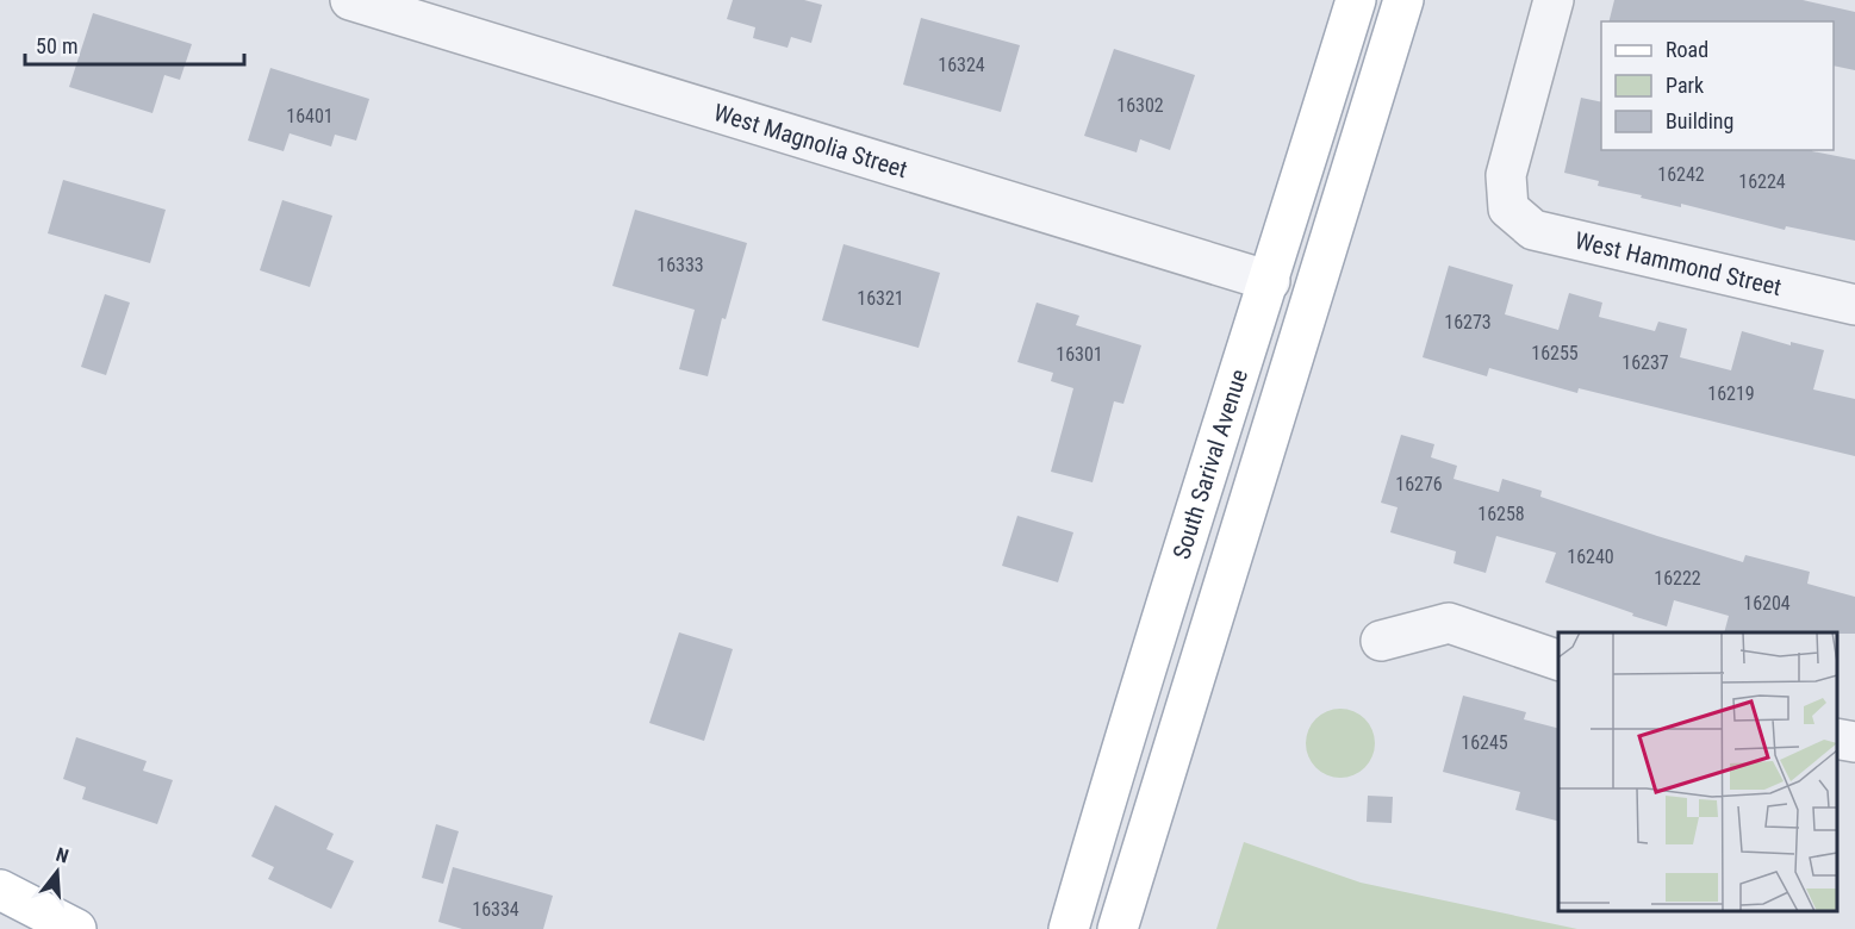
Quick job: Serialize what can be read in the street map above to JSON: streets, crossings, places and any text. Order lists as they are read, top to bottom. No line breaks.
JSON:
{"streets":{"main road":["South Sarival Avenue"],"street":["West Magnolia Street","West Hammond Street"]},"crossings":[["West Magnolia Street","South Sarival Avenue"]],"house_numbers":["16324","16302","16401","16242","16224","16333","16321","16273","16255","16301","16237","16219","16276","16258","16240","16222","16204","16245","16334"],"legend":["Road","Park","Building"],"scale_bar":"50 m","north":"top"}
